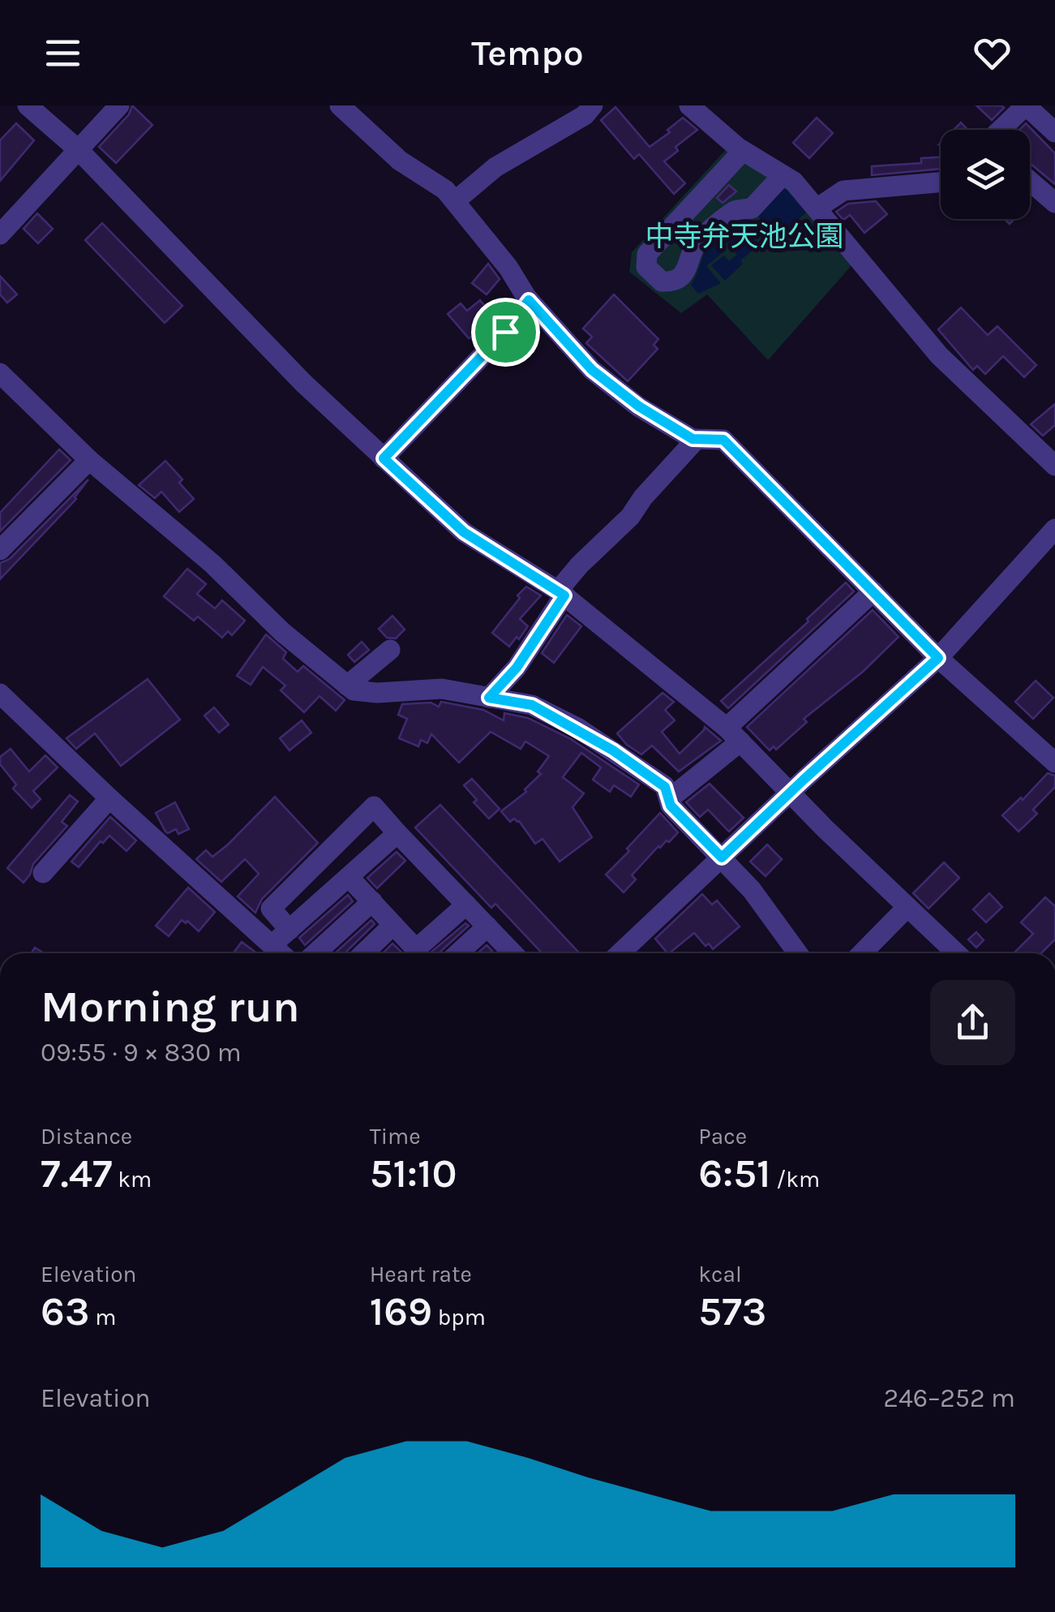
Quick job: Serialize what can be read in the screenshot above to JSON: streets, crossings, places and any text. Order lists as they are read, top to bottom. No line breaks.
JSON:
{"parks":["中寺弁天池公園"],"page":{"header":"Tempo","heading":["Morning run","09:55 · 9 × 830 m"],"stats":[["Distance","7.47 km"],["Time","51:10"],["Pace","6:51 /km"],["Elevation","63 m"],["Heart rate","169 bpm"],["kcal","573"]],"chart":["Elevation","246–252 m"]}}
